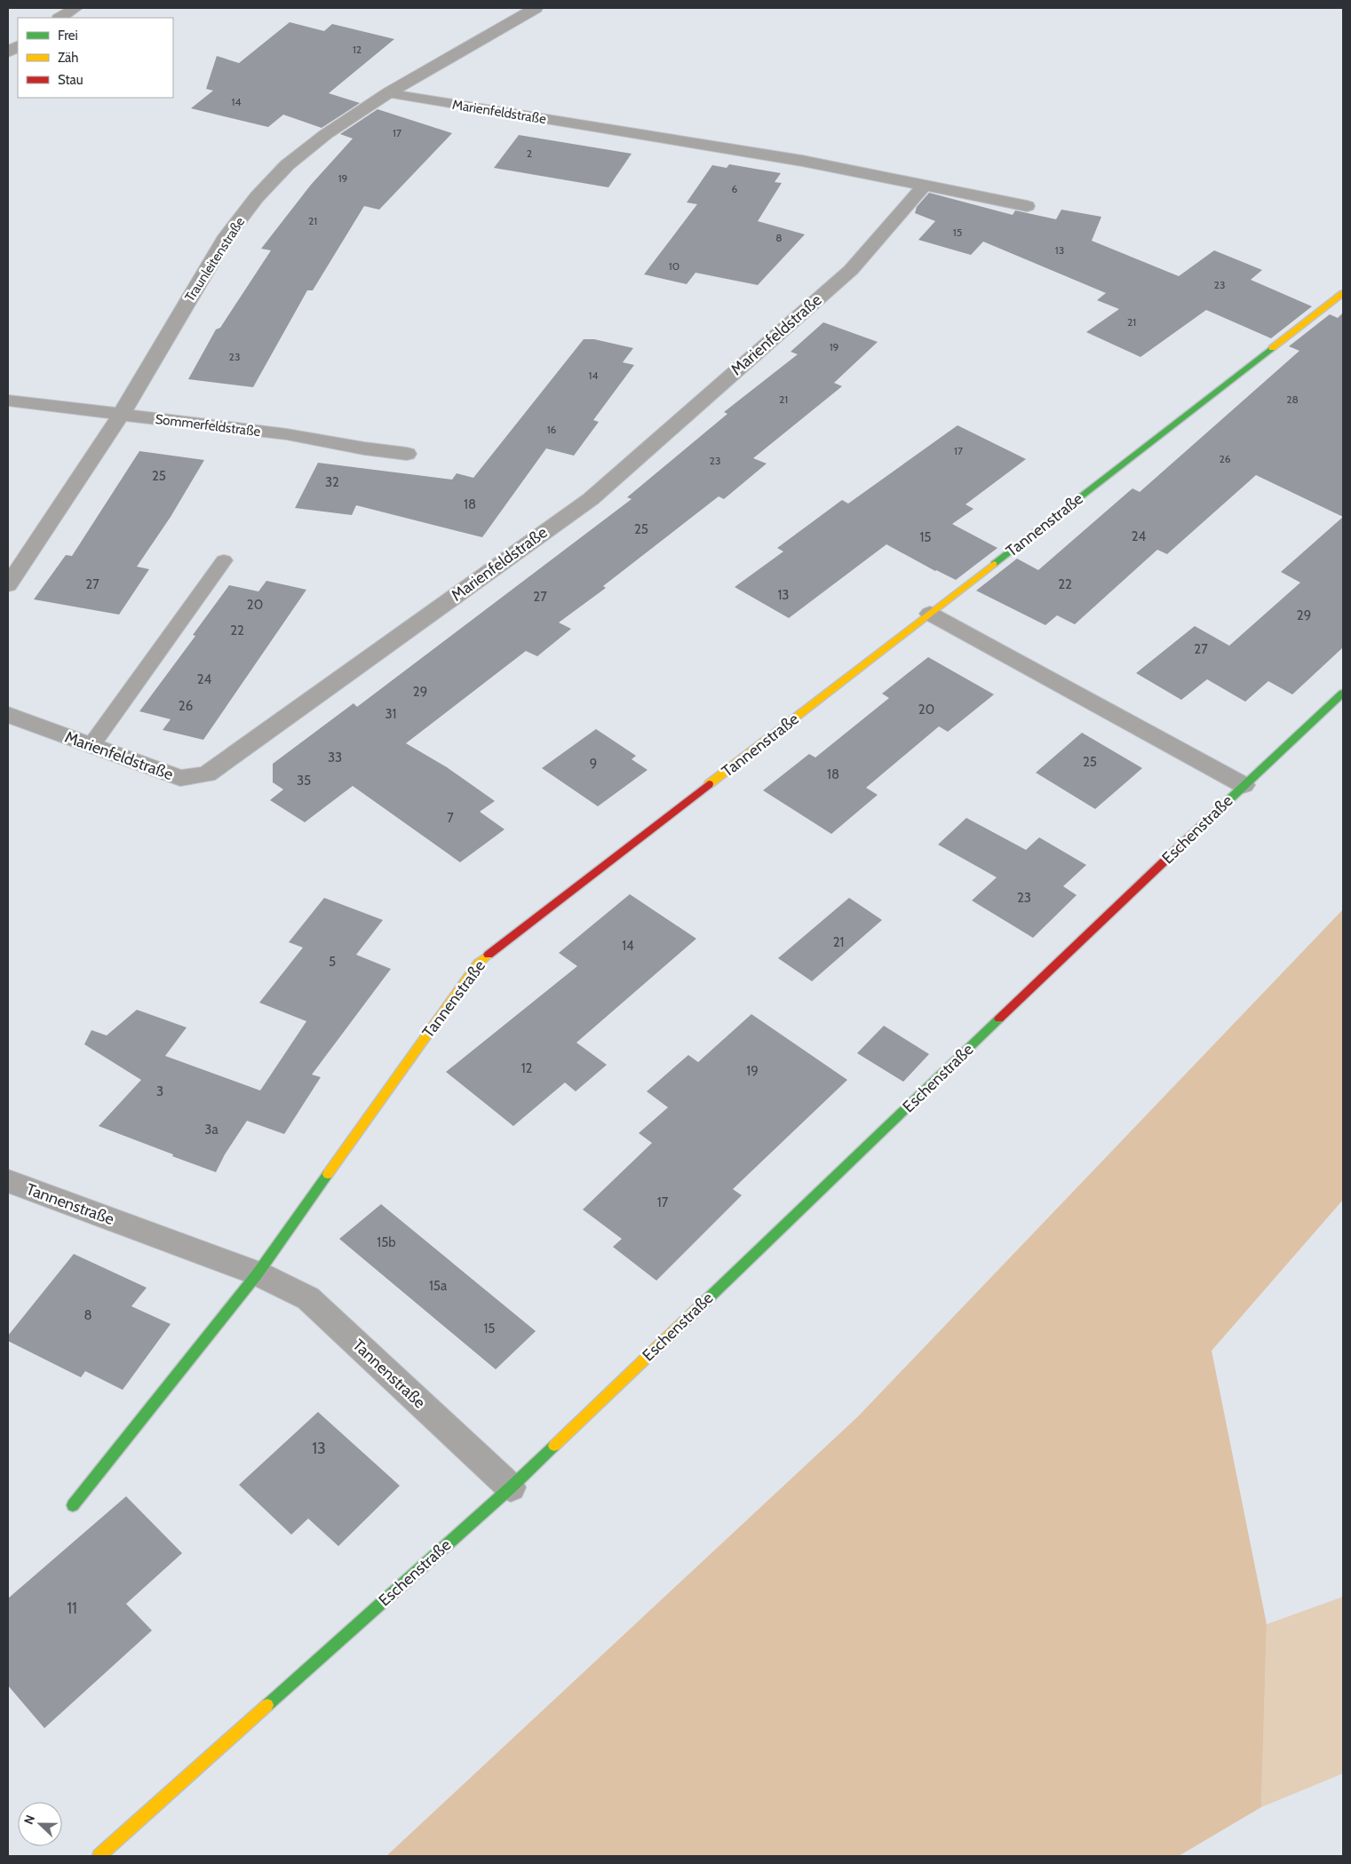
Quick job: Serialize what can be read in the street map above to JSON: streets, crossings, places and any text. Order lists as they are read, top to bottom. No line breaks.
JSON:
{"streets":{"street":["Marienfeldstraße","Traunleitenstraße","Sommerfeldstraße","Tannenstraße","Eschenstraße"]},"crossings":[["Marienfeldstraße","Traunleitenstraße"],["Traunleitenstraße","Sommerfeldstraße"],["Tannenstraße","Eschenstraße"]],"house_numbers":["12","14","17","2","19","6","21","15","8","13","10","23","21","19","23","14","21","28","16","17","26","23","25","32","18","25","24","15","27","22","13","27","20","29","22","27","24","29","26","20","31","33","25","9","18","35","7","23","21","14","5","12","19","3","3a","17","15b","15a","8","15","13","11"],"legend":["Frei","Zäh","Stau"],"north":"left"}
